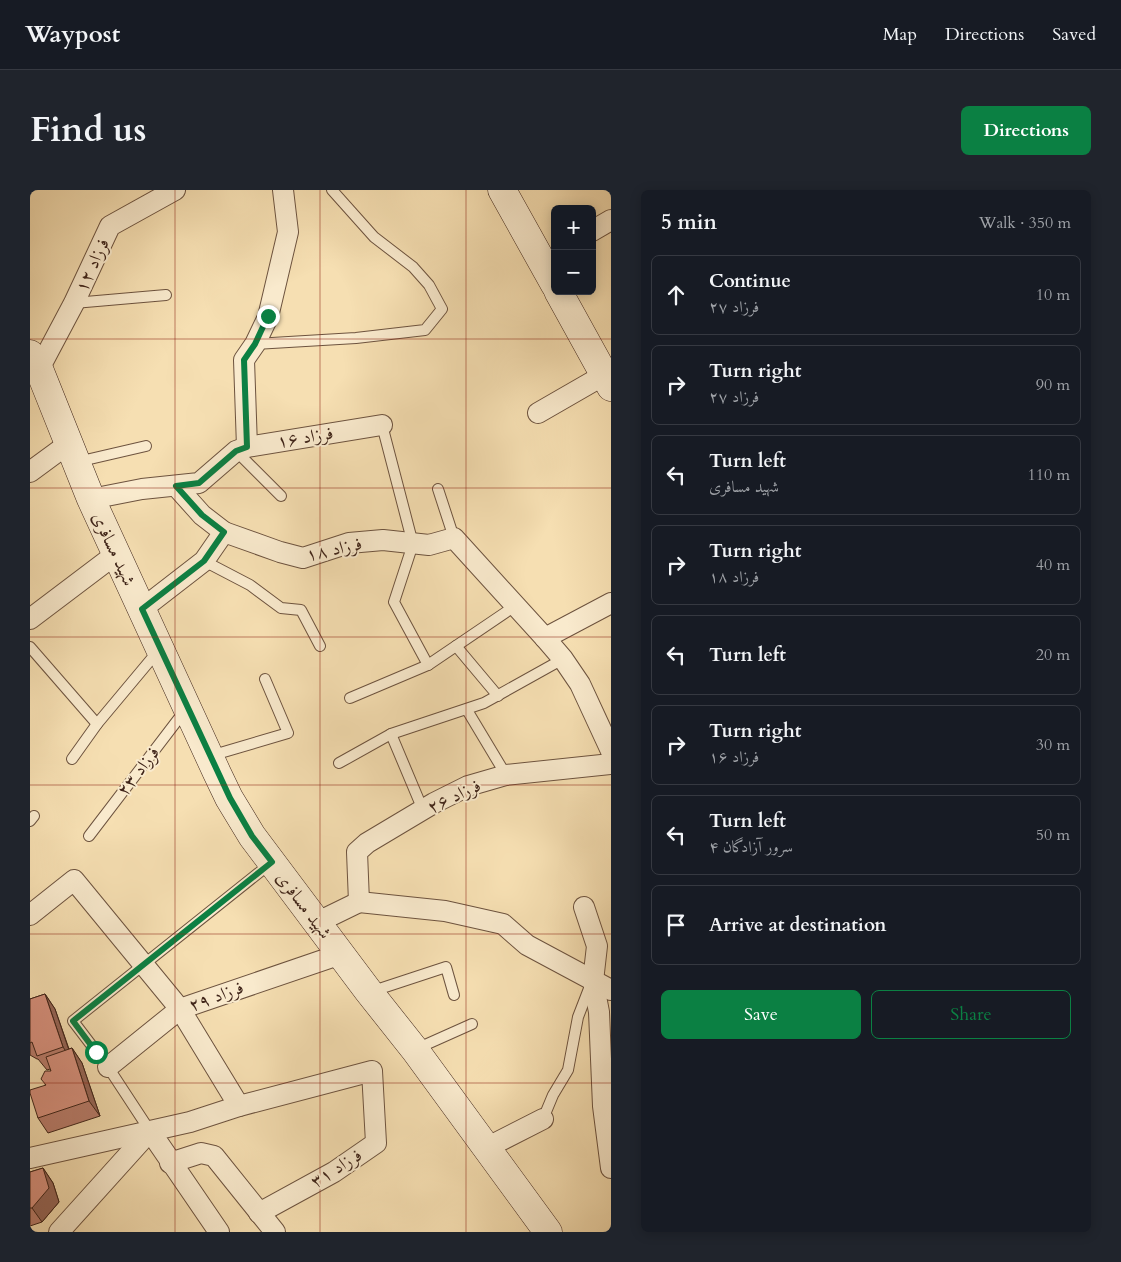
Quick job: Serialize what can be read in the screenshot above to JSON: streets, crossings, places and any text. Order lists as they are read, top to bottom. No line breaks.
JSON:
{"streets":{"street":["فرزاد ۱۲","فرزاد ۱۶","شهید مسافری","فرزاد ۱۸","فرزاد ۲۶","فرزاد ۲۹","فرزاد ۳۱"],"lane":["فرزاد ۲۳"]},"crossings":[["فرزاد ۱۲","شهید مسافری"],["شهید مسافری","فرزاد ۲۳"],["شهید مسافری","فرزاد ۲۹"]],"page":{"header":"Waypost","nav":["Map","Directions","Saved"],"title":"Find us","buttons":["Directions",["Save","Share"]],"heading":["5 min","Walk · 350 m"],"map_buttons":["+","−"],"list":[["Continue","فرزاد ۲۷","10 m"],["Turn right","فرزاد ۲۷","90 m"],["Turn left","شهید مسافری","110 m"],["Turn right","فرزاد ۱۸","40 m"],["Turn left","20 m"],["Turn right","فرزاد ۱۶","30 m"],["Turn left","سرور آزادگان ۴","50 m"],"Arrive at destination"]}}
